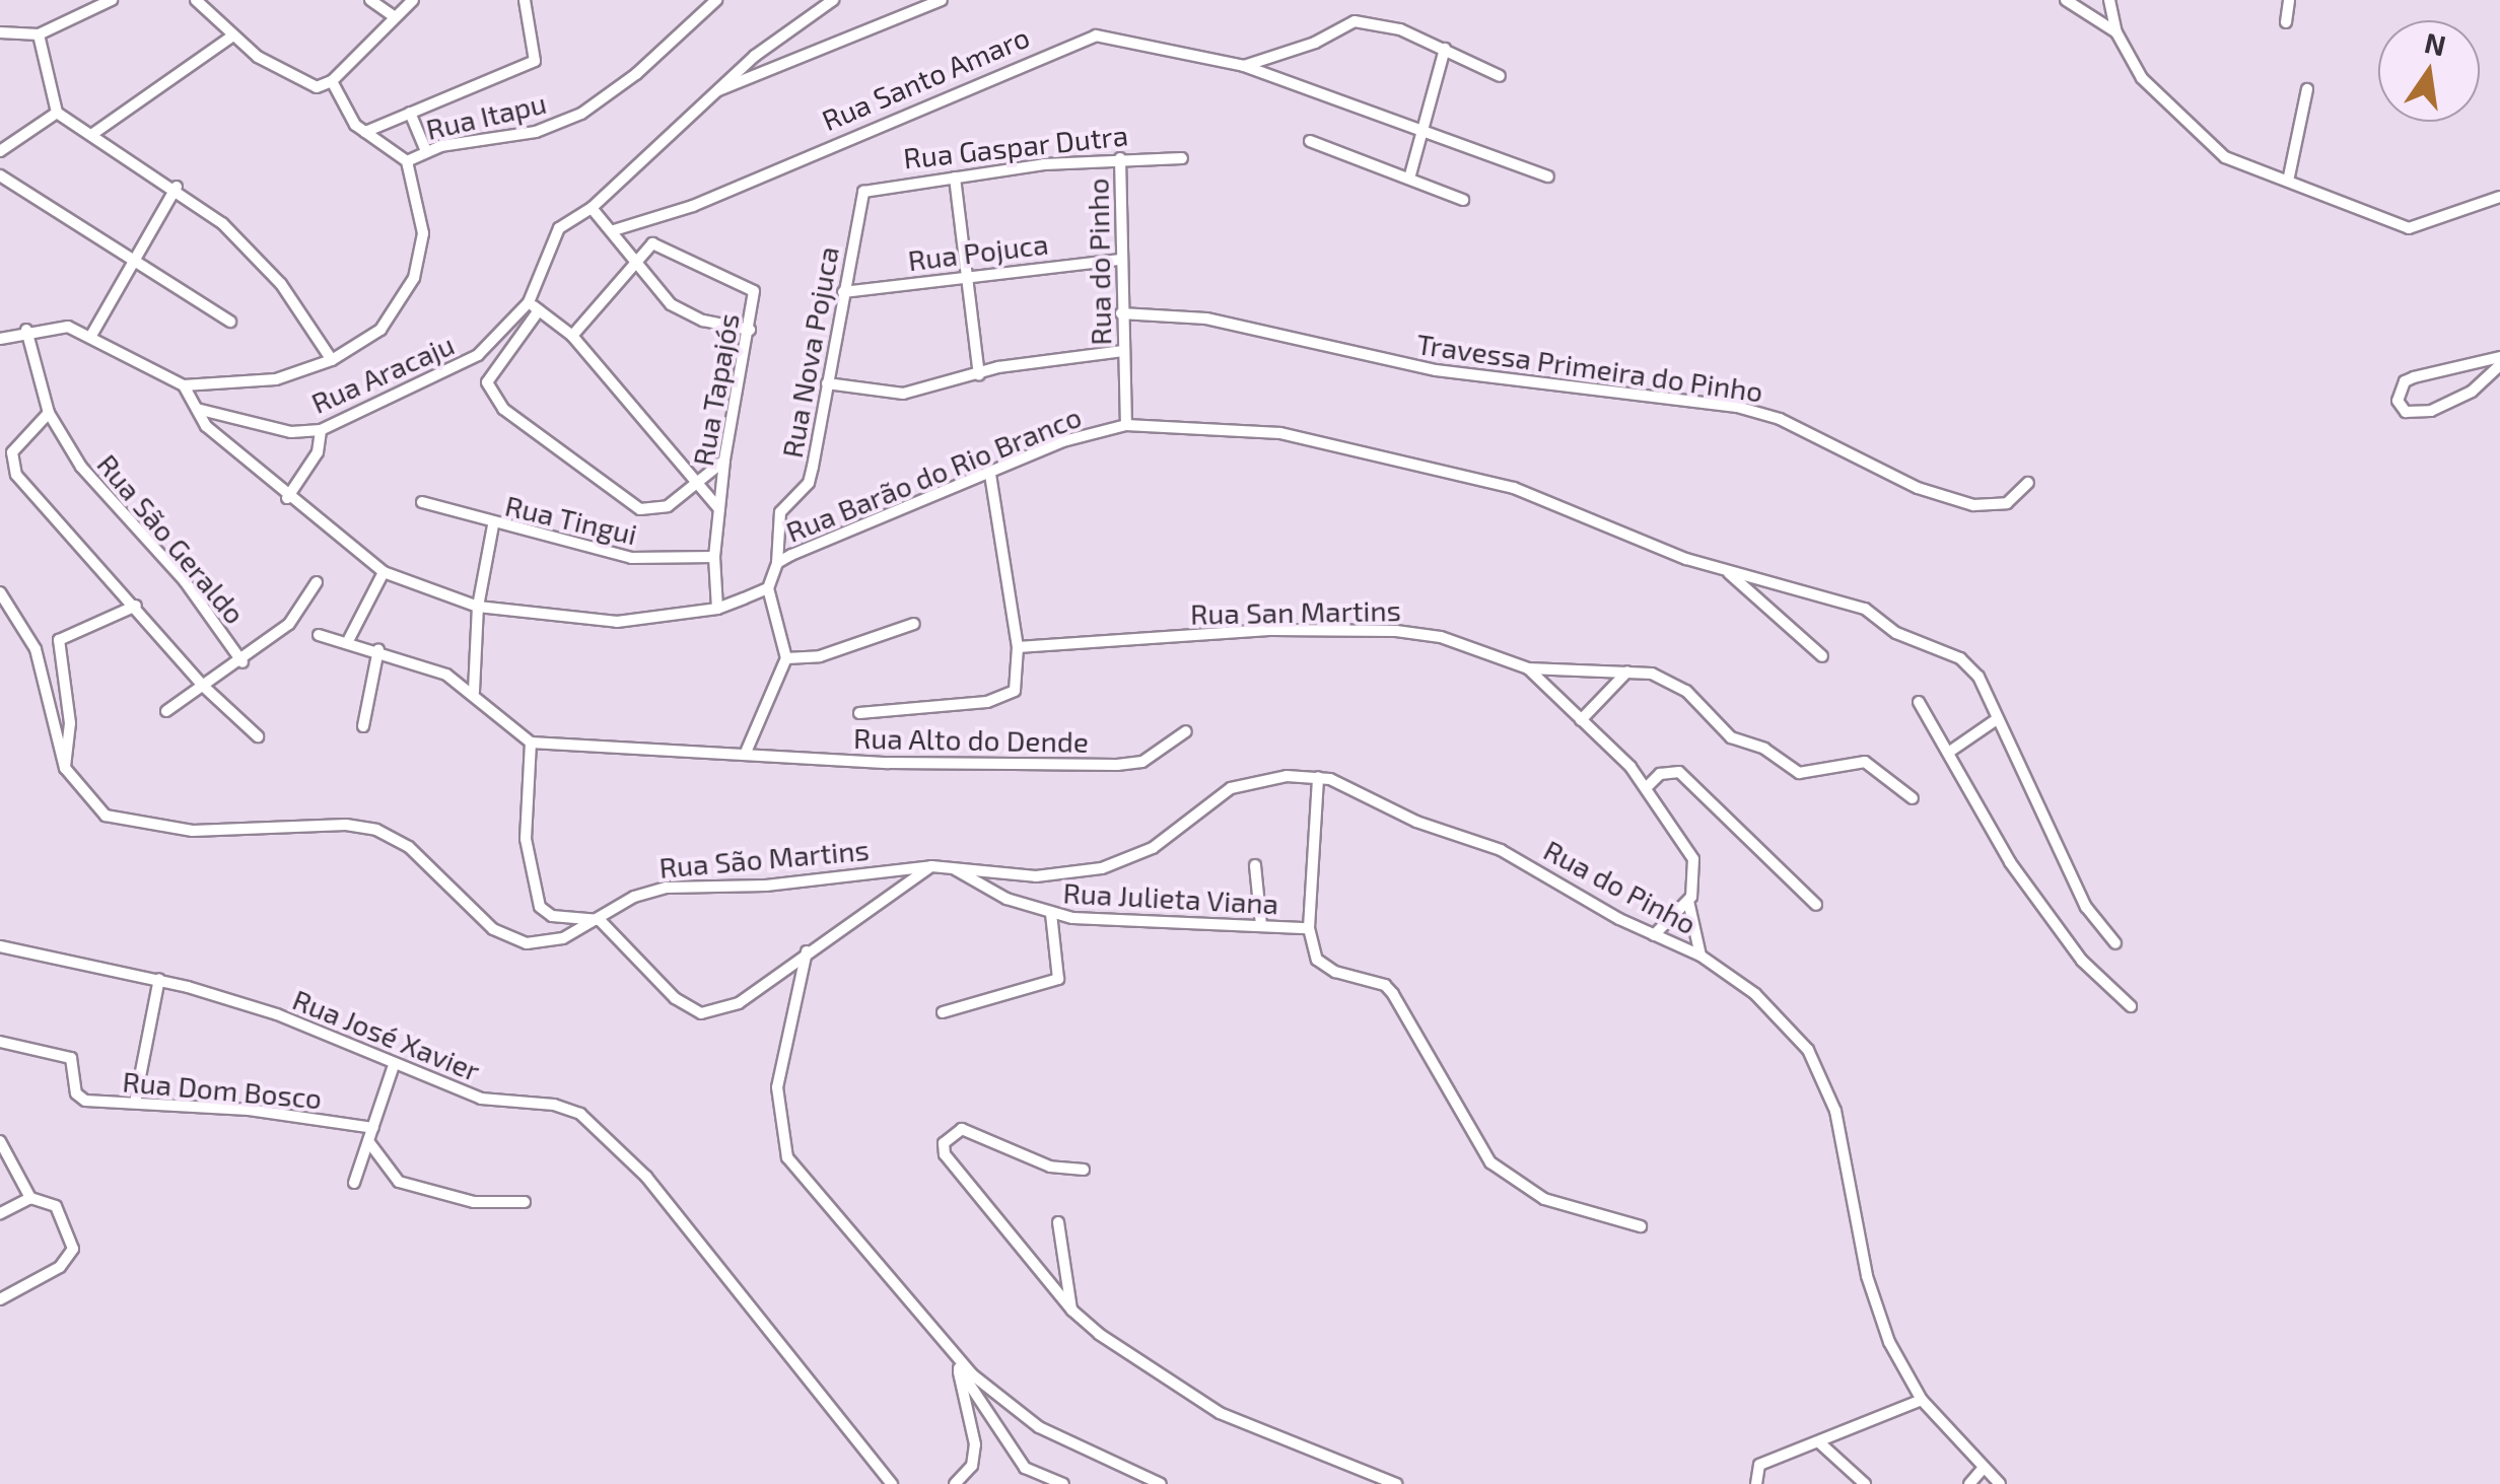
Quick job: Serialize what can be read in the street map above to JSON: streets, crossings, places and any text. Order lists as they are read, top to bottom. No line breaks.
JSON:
{"streets":{"street":["Rua Santo Amaro","Rua Itapu","Rua Gaspar Dutra","Rua Pojuca","Rua do Pinho","Rua Nova Pojuca","Travessa Primeira do Pinho","Rua Aracaju","Rua Tapajós","Rua Barão do Rio Branco","Rua Tingui","Rua São Geraldo","Rua San Martins","Rua Alto do Dende","Rua São Martins","Rua Julieta Viana","Rua José Xavier","Rua Dom Bosco"]},"crossings":[["Rua Gaspar Dutra","Rua do Pinho"],["Rua Gaspar Dutra","Rua Nova Pojuca"],["Rua Pojuca","Rua do Pinho"],["Rua Pojuca","Rua Nova Pojuca"],["Rua do Pinho","Travessa Primeira do Pinho"],["Rua do Pinho","Rua Barão do Rio Branco"],["Rua do Pinho","Rua San Martins"],["Rua do Pinho","Rua São Martins"],["Rua do Pinho","Rua Julieta Viana"],["Rua Nova Pojuca","Rua Barão do Rio Branco"],["Rua Tapajós","Rua Tingui"]],"north":"top"}
